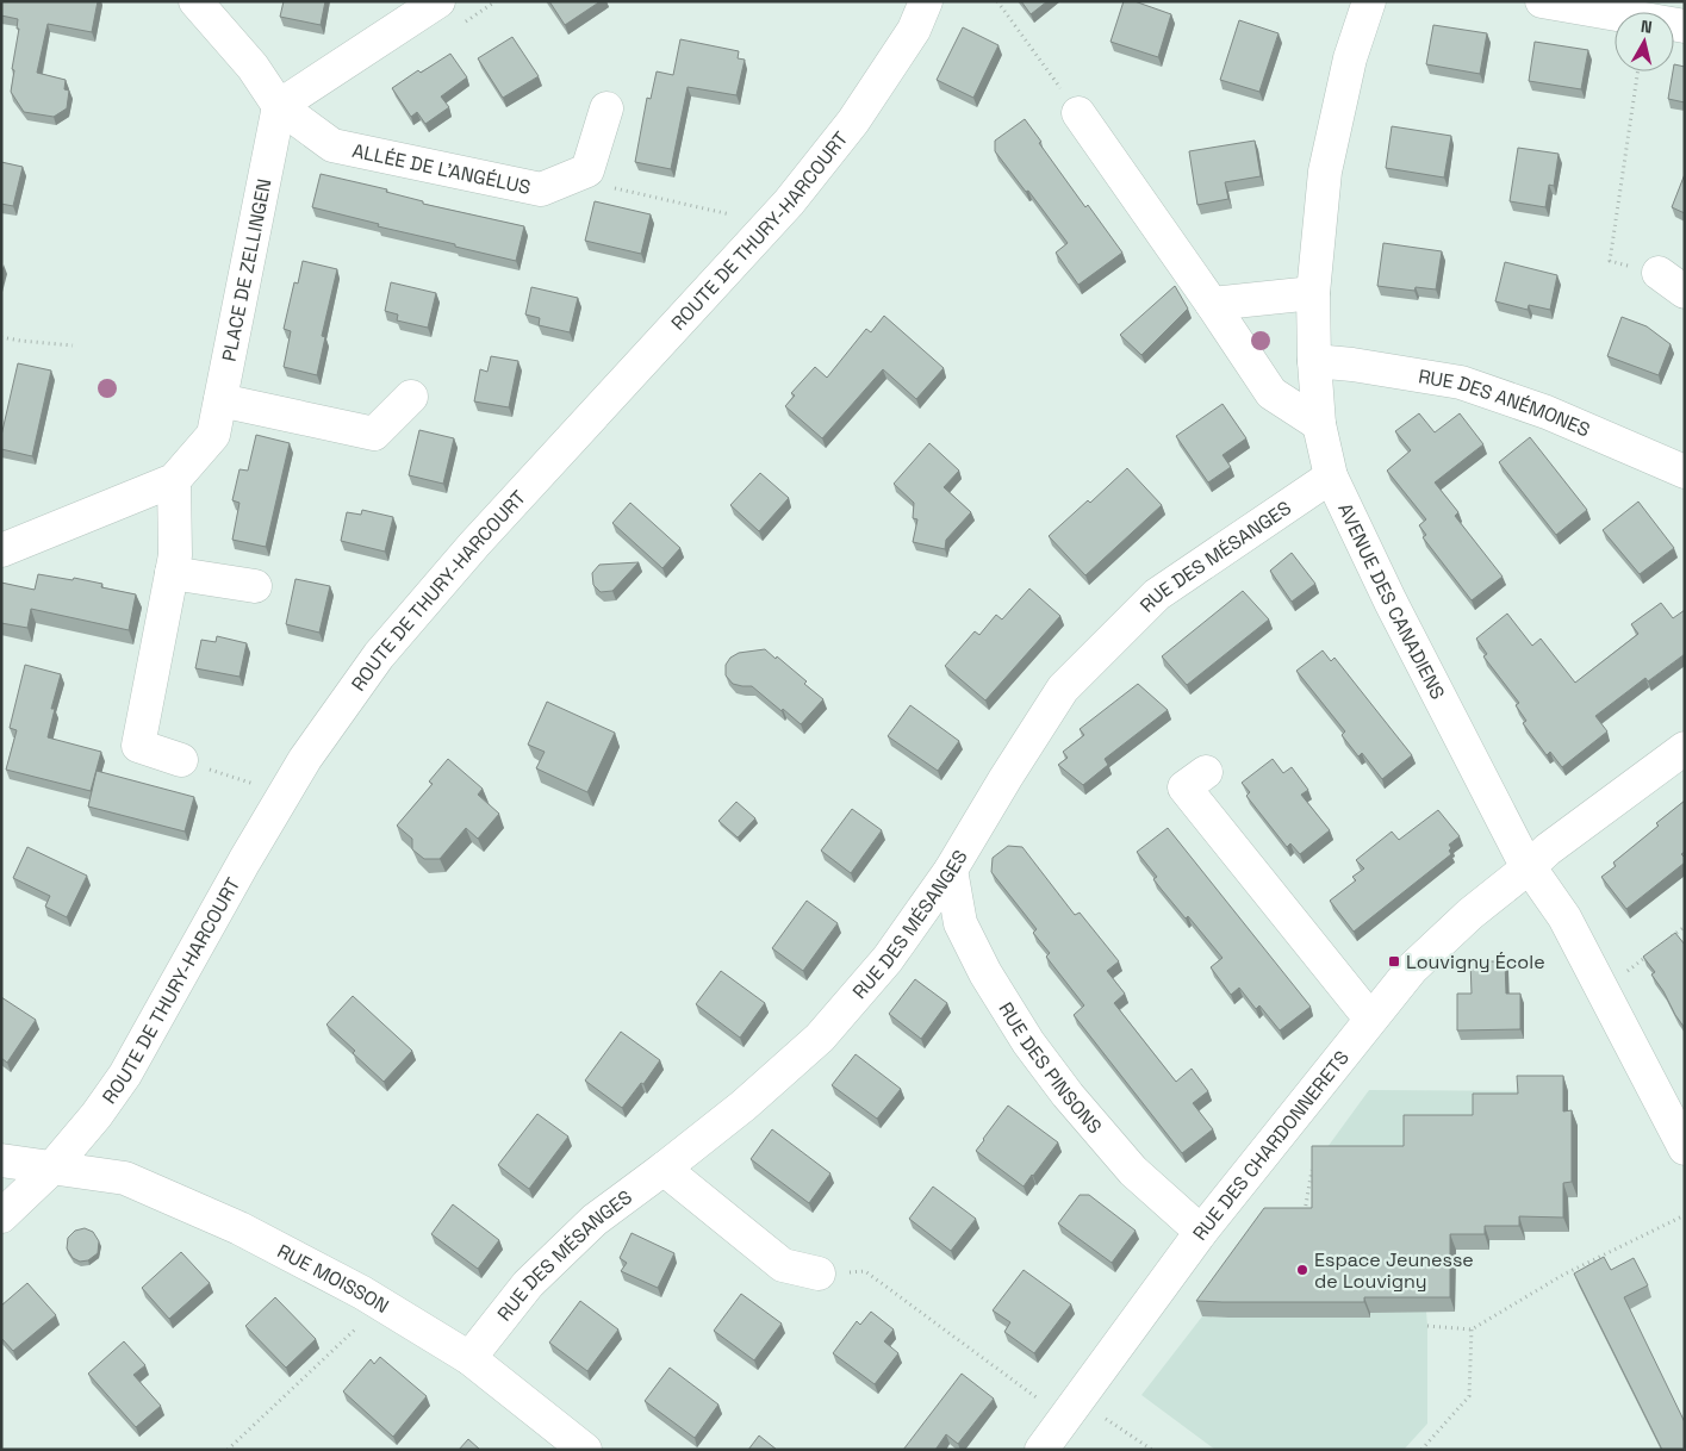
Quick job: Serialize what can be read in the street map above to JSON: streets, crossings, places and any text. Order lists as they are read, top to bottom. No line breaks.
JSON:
{"streets":{"street":["ALLÉE DE L'ANGÉLUS","ROUTE DE THURY-HARCOURT","PLACE DE ZELLINGEN","RUE DES ANÉMONES","RUE DES MÉSANGES","AVENUE DES CANADIENS","RUE DES PINSONS","RUE DES CHARDONNERETS","RUE MOISSON"]},"crossings":[["ALLÉE DE L'ANGÉLUS","PLACE DE ZELLINGEN"],["ROUTE DE THURY-HARCOURT","RUE MOISSON"],["RUE DES ANÉMONES","AVENUE DES CANADIENS"],["RUE DES MÉSANGES","AVENUE DES CANADIENS"],["RUE DES MÉSANGES","RUE DES PINSONS"],["RUE DES MÉSANGES","RUE MOISSON"],["AVENUE DES CANADIENS","RUE DES CHARDONNERETS"],["RUE DES PINSONS","RUE DES CHARDONNERETS"]],"places":{"transit":["Louvigny École"],"other":["Espace Jeunesse de Louvigny"]},"north":"top"}
